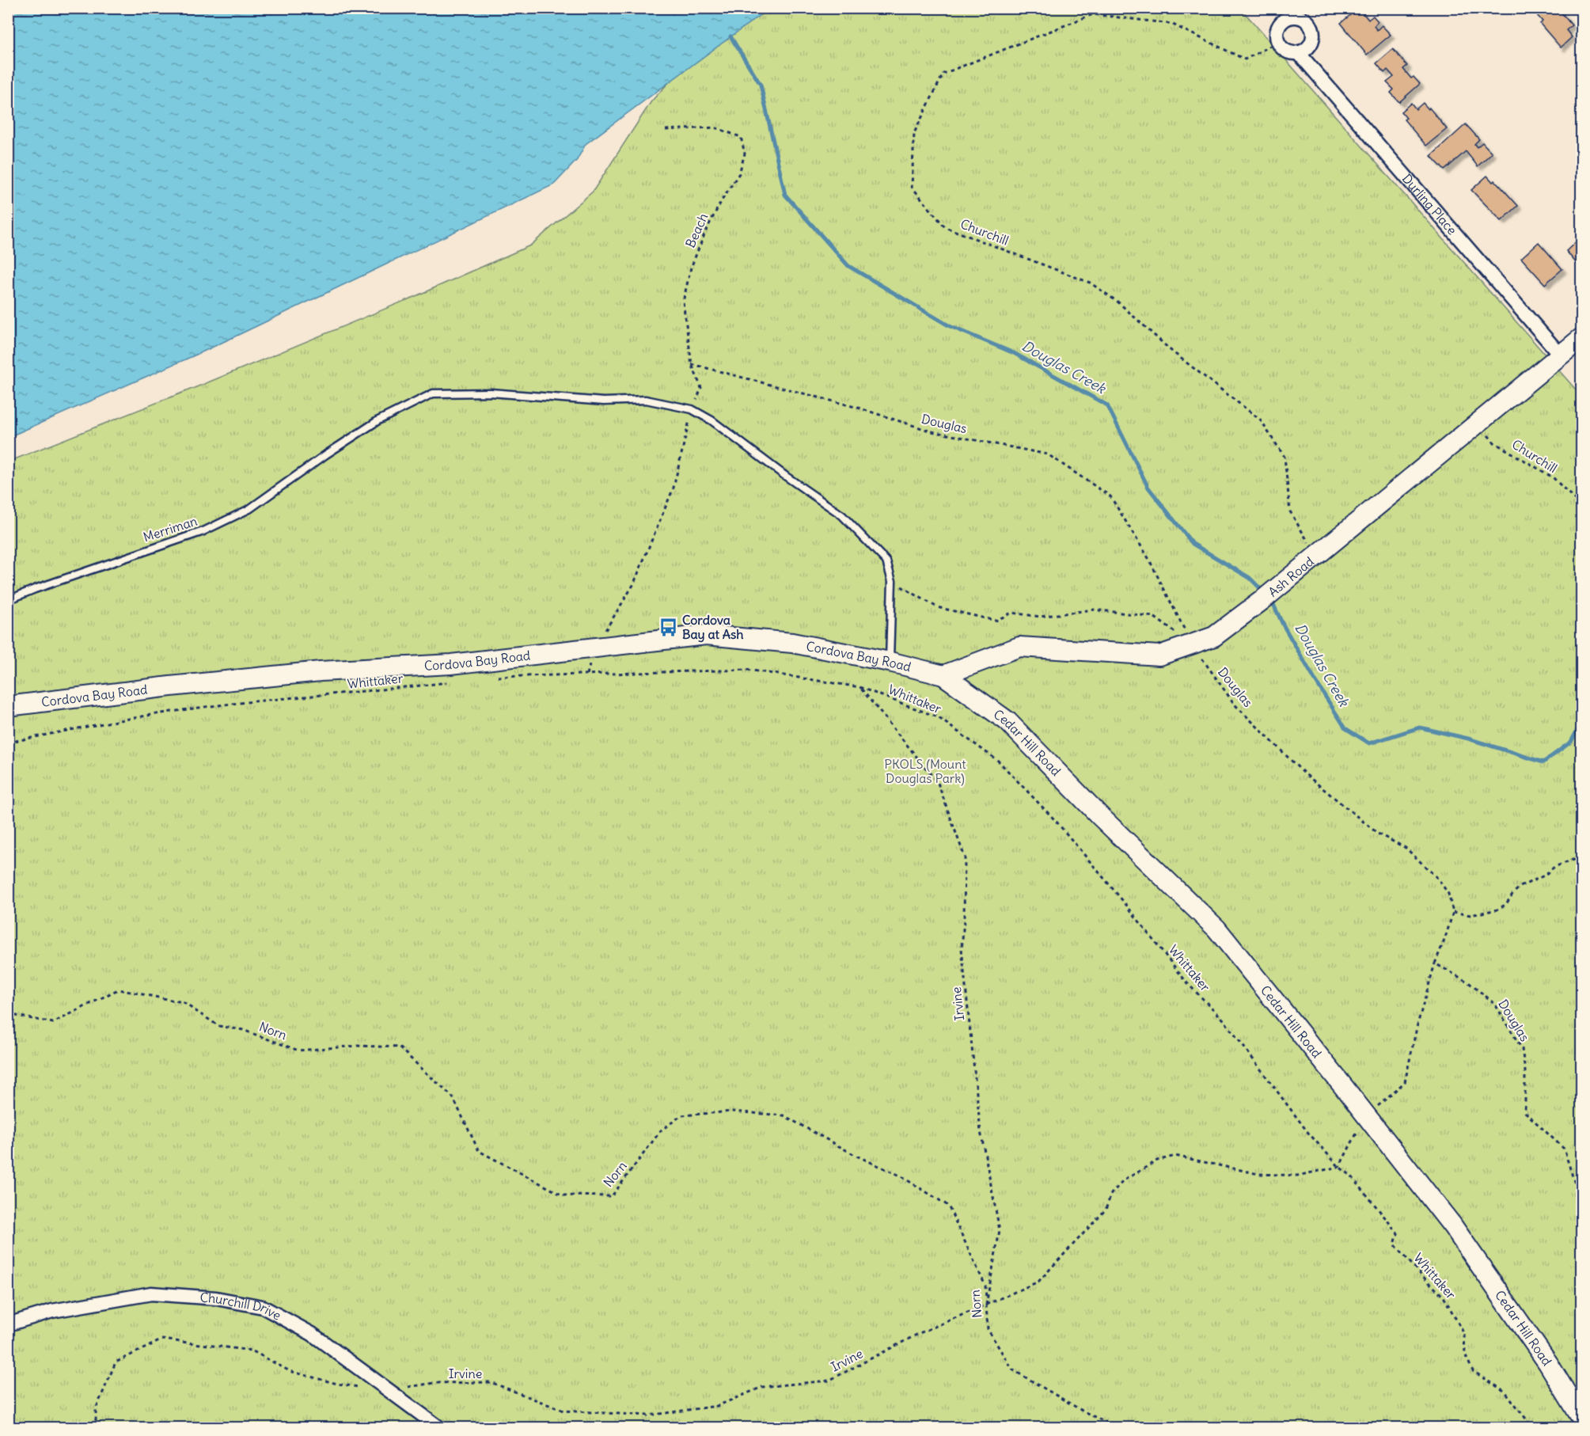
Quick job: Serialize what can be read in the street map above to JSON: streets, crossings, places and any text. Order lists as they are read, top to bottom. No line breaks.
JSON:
{"streets":{"main road":["Ash Road","Cordova Bay Road","Cedar Hill Road"],"street":["Durling Place","Churchill Drive"],"lane":["Merriman"],"path":["Beach","Churchill","Douglas","Whittaker","Irvine","Norn"]},"crossings":[["Durling Place","Churchill"],["Durling Place","Ash Road"],["Beach","Douglas"],["Beach","Merriman"],["Beach","Cordova Bay Road"],["Beach","Whittaker"],["Churchill","Ash Road"],["Douglas","Ash Road"],["Merriman","Cordova Bay Road"],["Ash Road","Cordova Bay Road"],["Ash Road","Cedar Hill Road"],["Cordova Bay Road","Cedar Hill Road"],["Whittaker","Irvine"],["Irvine","Norn"],["Irvine","Churchill Drive"]],"water":["Douglas Creek"],"parks":["PKOLS (Mount Douglas Park)"],"places":{"bus stop":["Cordova Bay at Ash"]}}
